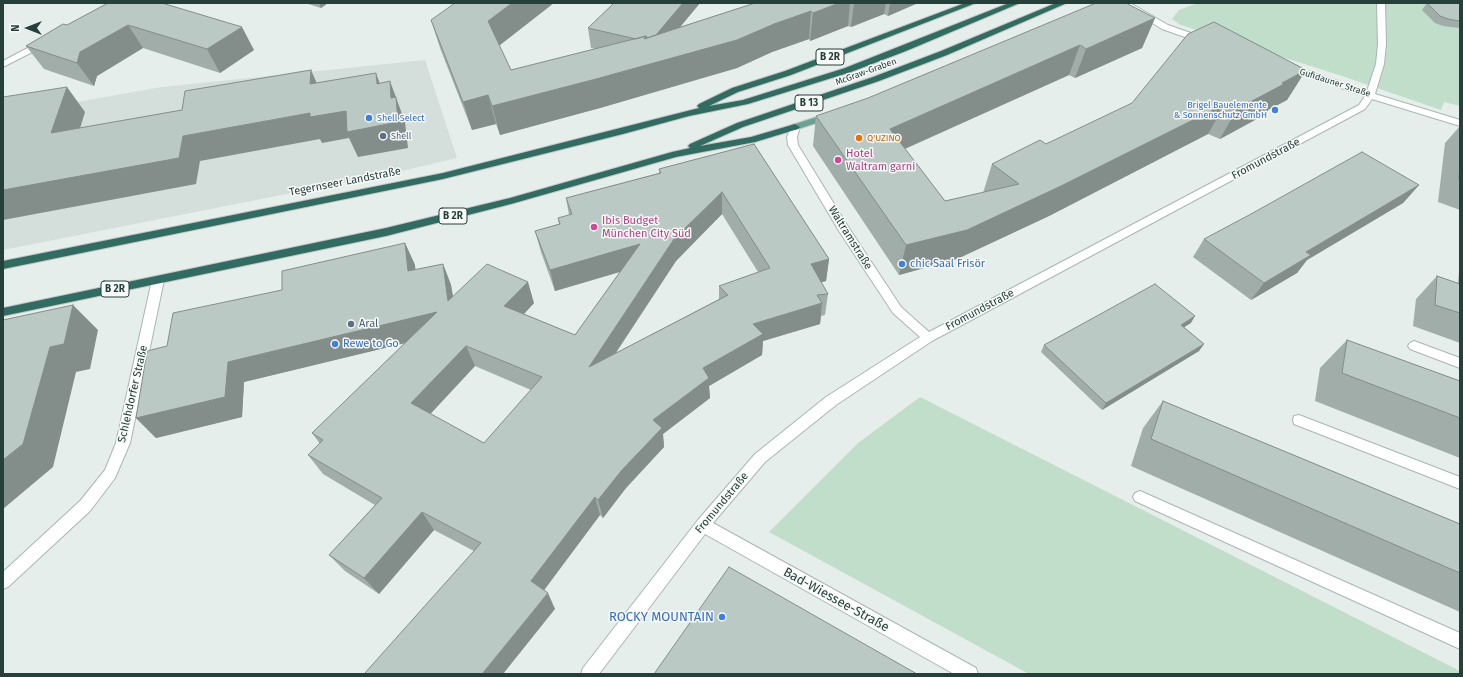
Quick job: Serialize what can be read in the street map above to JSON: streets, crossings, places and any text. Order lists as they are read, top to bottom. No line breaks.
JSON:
{"streets":{"highway":["B 2R","McGraw-Graben","B 13","Tegernseer Landstraße"],"street":["Gufidauner Straße","Fromundstraße","Waltramstraße","Schlehdorfer Straße","Bad-Wiessee-Straße"]},"crossings":[["B 2R","McGraw-Graben"],["B 2R","Tegernseer Landstraße"],["B 2R","Waltramstraße"],["B 2R","Schlehdorfer Straße"],["McGraw-Graben","Tegernseer Landstraße"],["Gufidauner Straße","Fromundstraße"],["Fromundstraße","Waltramstraße"],["Fromundstraße","Bad-Wiessee-Straße"]],"places":["Brigel Bauelemente & Sonnenschutz GmbH","Shell Select","Shell","Q'UZINO","Hotel Waltram garni","Ibis Budget München City Süd","chic Saal Frisör","Aral","Rewe to Go","ROCKY MOUNTAIN"],"north":"left"}
